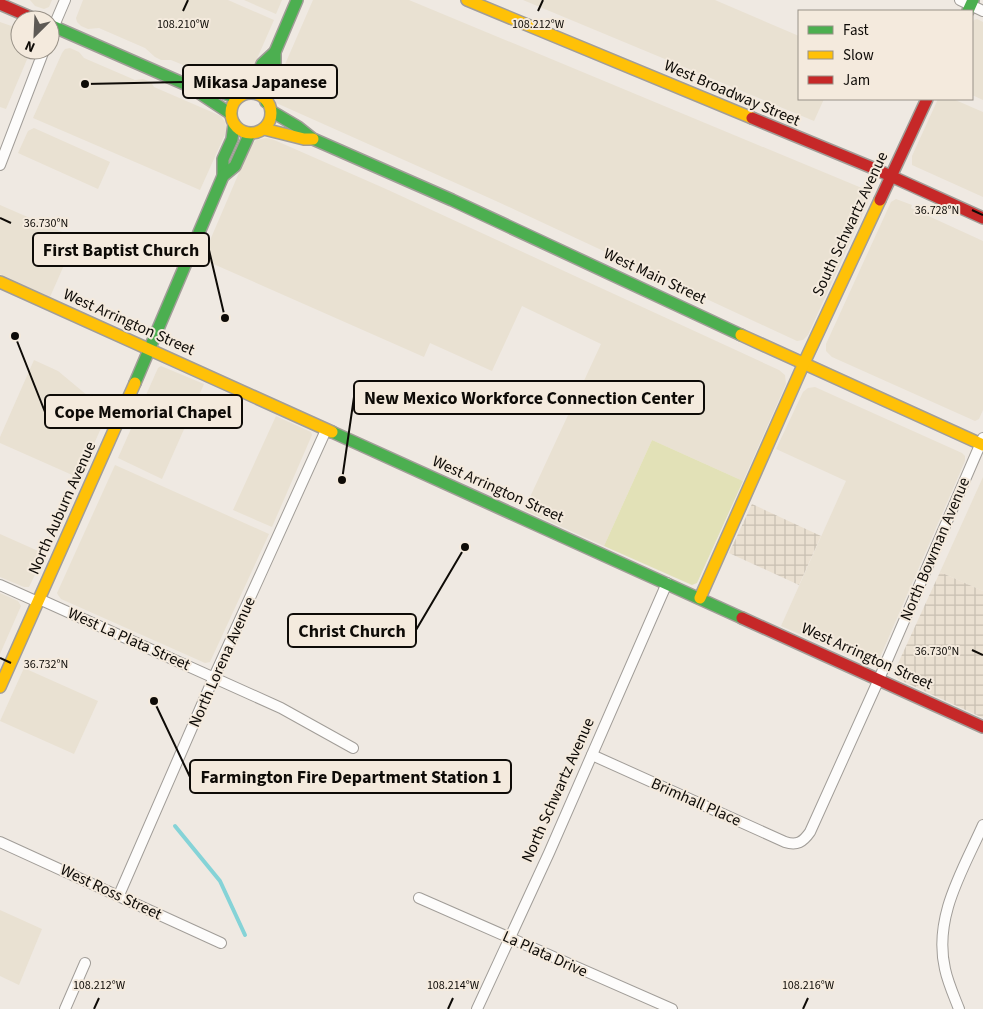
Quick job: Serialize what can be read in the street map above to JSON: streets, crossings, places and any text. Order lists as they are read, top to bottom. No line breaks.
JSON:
{"streets":{"main road":["West Broadway Street","South Schwartz Avenue","West Main Street","West Arrington Street","North Auburn Avenue"],"street":["North Bowman Avenue","West La Plata Street","North Lorena Avenue","North Schwartz Avenue","Brimhall Place","West Ross Street","La Plata Drive"]},"crossings":[["West Broadway Street","South Schwartz Avenue"],["South Schwartz Avenue","West Main Street"],["West Main Street","North Auburn Avenue"],["West Main Street","North Bowman Avenue"],["West Arrington Street","North Auburn Avenue"],["West Arrington Street","North Bowman Avenue"],["West Arrington Street","North Lorena Avenue"],["West Arrington Street","North Schwartz Avenue"],["North Auburn Avenue","West La Plata Street"],["North Bowman Avenue","Brimhall Place"],["West La Plata Street","North Lorena Avenue"],["North Lorena Avenue","West Ross Street"],["North Schwartz Avenue","Brimhall Place"],["North Schwartz Avenue","La Plata Drive"]],"places":["Mikasa Japanese","First Baptist Church","Cope Memorial Chapel","New Mexico Workforce Connection Center","Christ Church","Farmington Fire Department Station 1"],"legend":["Fast","Slow","Jam"],"north":"bottom left","coordinates":["108.210°W","108.212°W","36.728°N","36.730°N","36.732°N","108.214°W","108.216°W"]}
